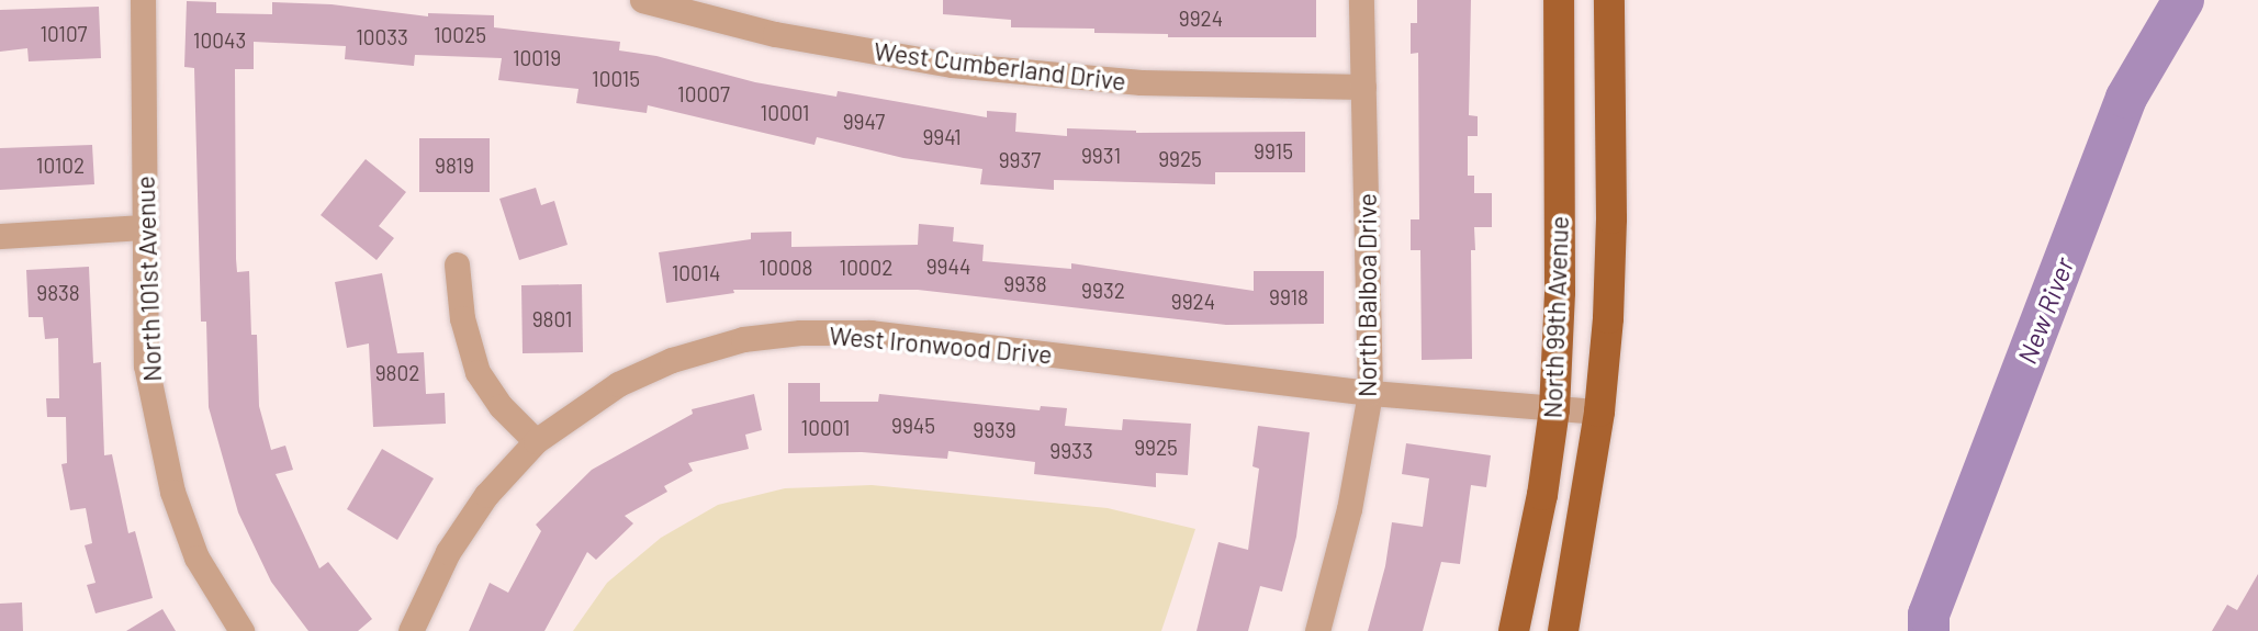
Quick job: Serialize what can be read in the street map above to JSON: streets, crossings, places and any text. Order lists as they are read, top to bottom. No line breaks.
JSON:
{"streets":{"main road":["North 99th Avenue"],"street":["West Cumberland Drive","North 101st Avenue","North Balboa Drive","West Ironwood Drive"]},"crossings":[["West Cumberland Drive","North Balboa Drive"],["North Balboa Drive","West Ironwood Drive"],["North 99th Avenue","West Ironwood Drive"]],"water":["New River"],"house_numbers":["9924","10107","10025","10033","10043","10019","10015","10007","10001","9947","9941","9915","9931","9925","9937","10102","9819","9944","10008","10002","10014","9938","9932","9838","9918","9924","9801","9802","9945","10001","9939","9925","9933"]}
